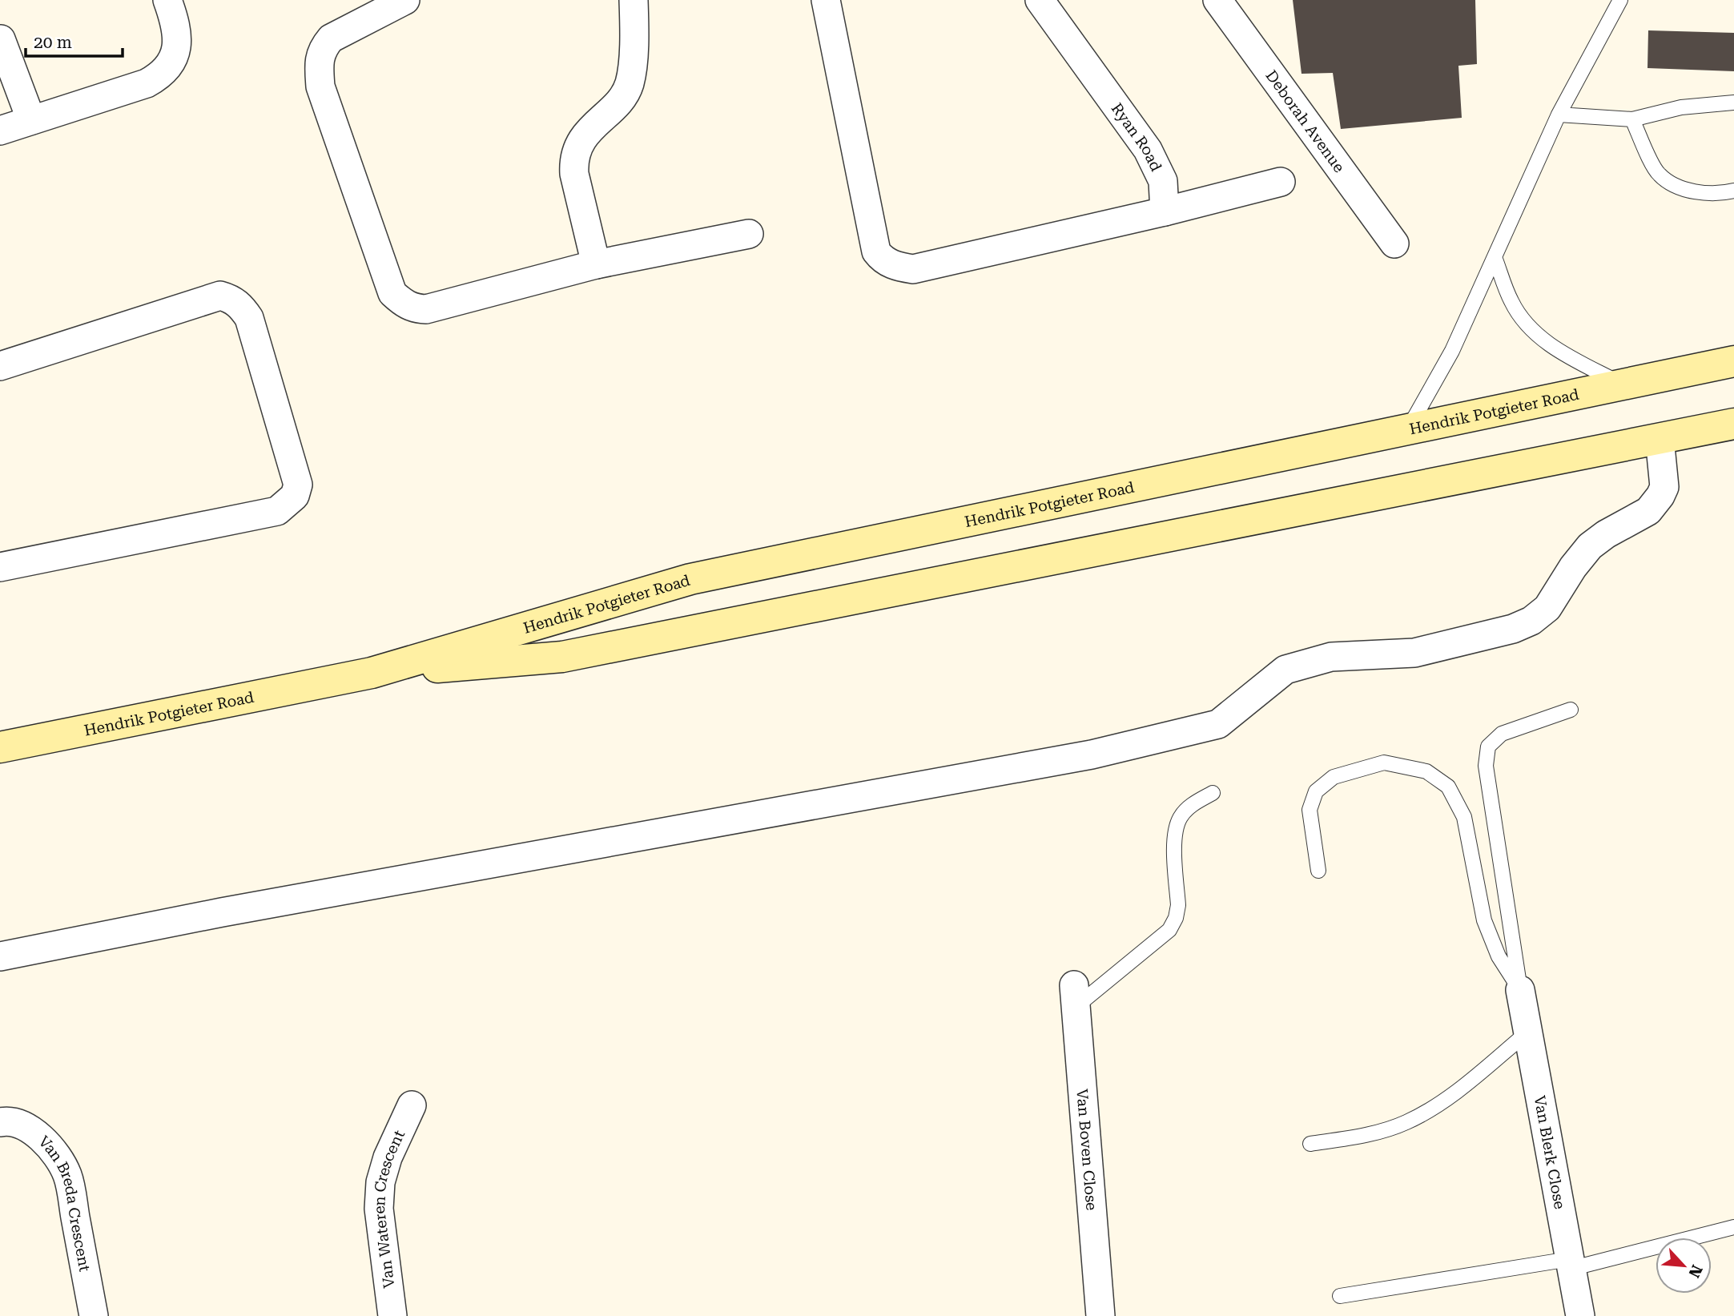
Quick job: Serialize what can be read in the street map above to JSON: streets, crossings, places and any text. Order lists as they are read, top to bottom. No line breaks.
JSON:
{"streets":{"main road":["Hendrik Potgieter Road"],"street":["Deborah Avenue","Ryan Road","Van Boven Close","Van Blerk Close","Van Breda Crescent","Van Wateren Crescent"]},"scale_bar":"20 m","north":"bottom right"}
